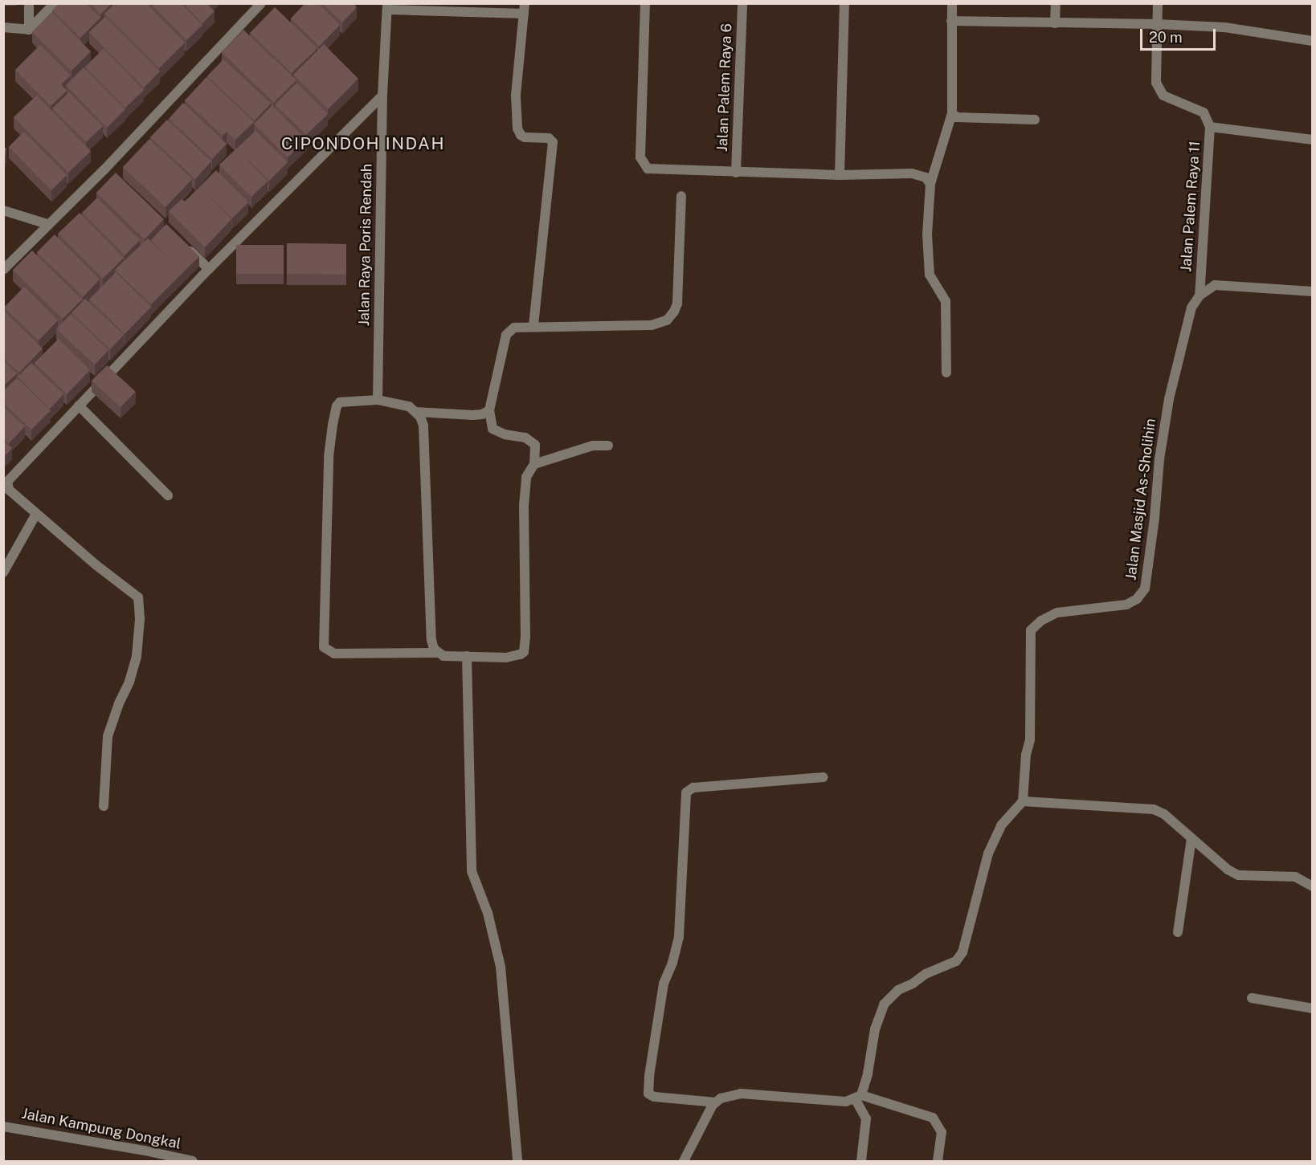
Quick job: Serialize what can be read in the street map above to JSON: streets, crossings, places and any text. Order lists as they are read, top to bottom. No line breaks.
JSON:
{"streets":{"street":["Jalan Palem Raya 6","Jalan Palem Raya 11","Jalan Raya Poris Rendah","Jalan Masjid As-Sholihin","Jalan Kampung Dongkal"]},"crossings":[["Jalan Palem Raya 11","Jalan Masjid As-Sholihin"]],"districts":["CIPONDOH INDAH"],"scale_bar":"20 m"}
